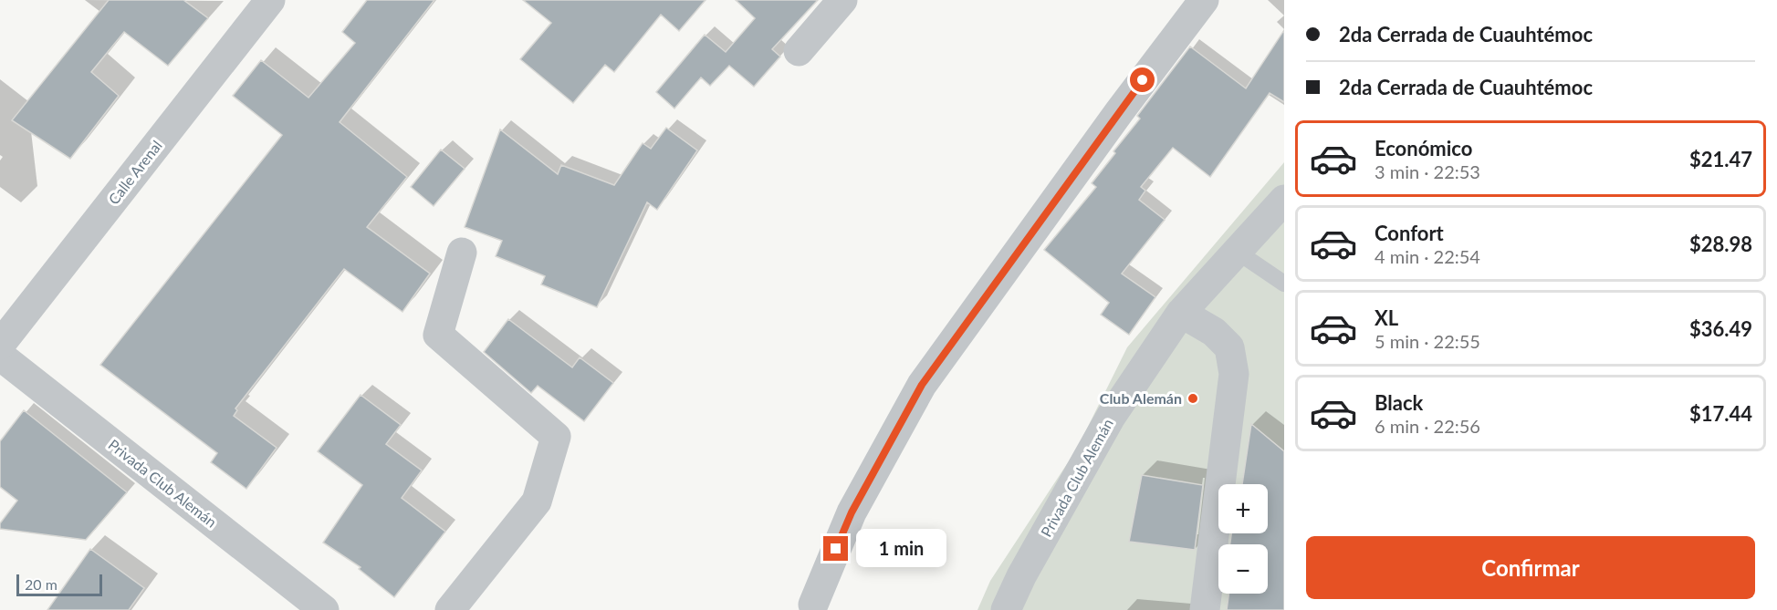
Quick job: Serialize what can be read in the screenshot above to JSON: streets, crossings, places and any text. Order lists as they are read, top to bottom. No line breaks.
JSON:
{"streets":{"street":["Calle Arenal","Privada Club Alemán"]},"places":["Club Alemán"],"scale_bar":"20 m","page":{"banner":["2da Cerrada de Cuauhtémoc","2da Cerrada de Cuauhtémoc"],"list":[{"name":"Económico","note":"3 min · 22:53","value":"$21.47"},{"name":"Confort","note":"4 min · 22:54","value":"$28.98"},{"name":"XL","note":"5 min · 22:55","value":"$36.49"},{"name":"Black","note":"6 min · 22:56","value":"$17.44"}],"map_buttons":["+","−"],"buttons":"Confirmar","bubble":"1 min","scale":"20 m"}}
